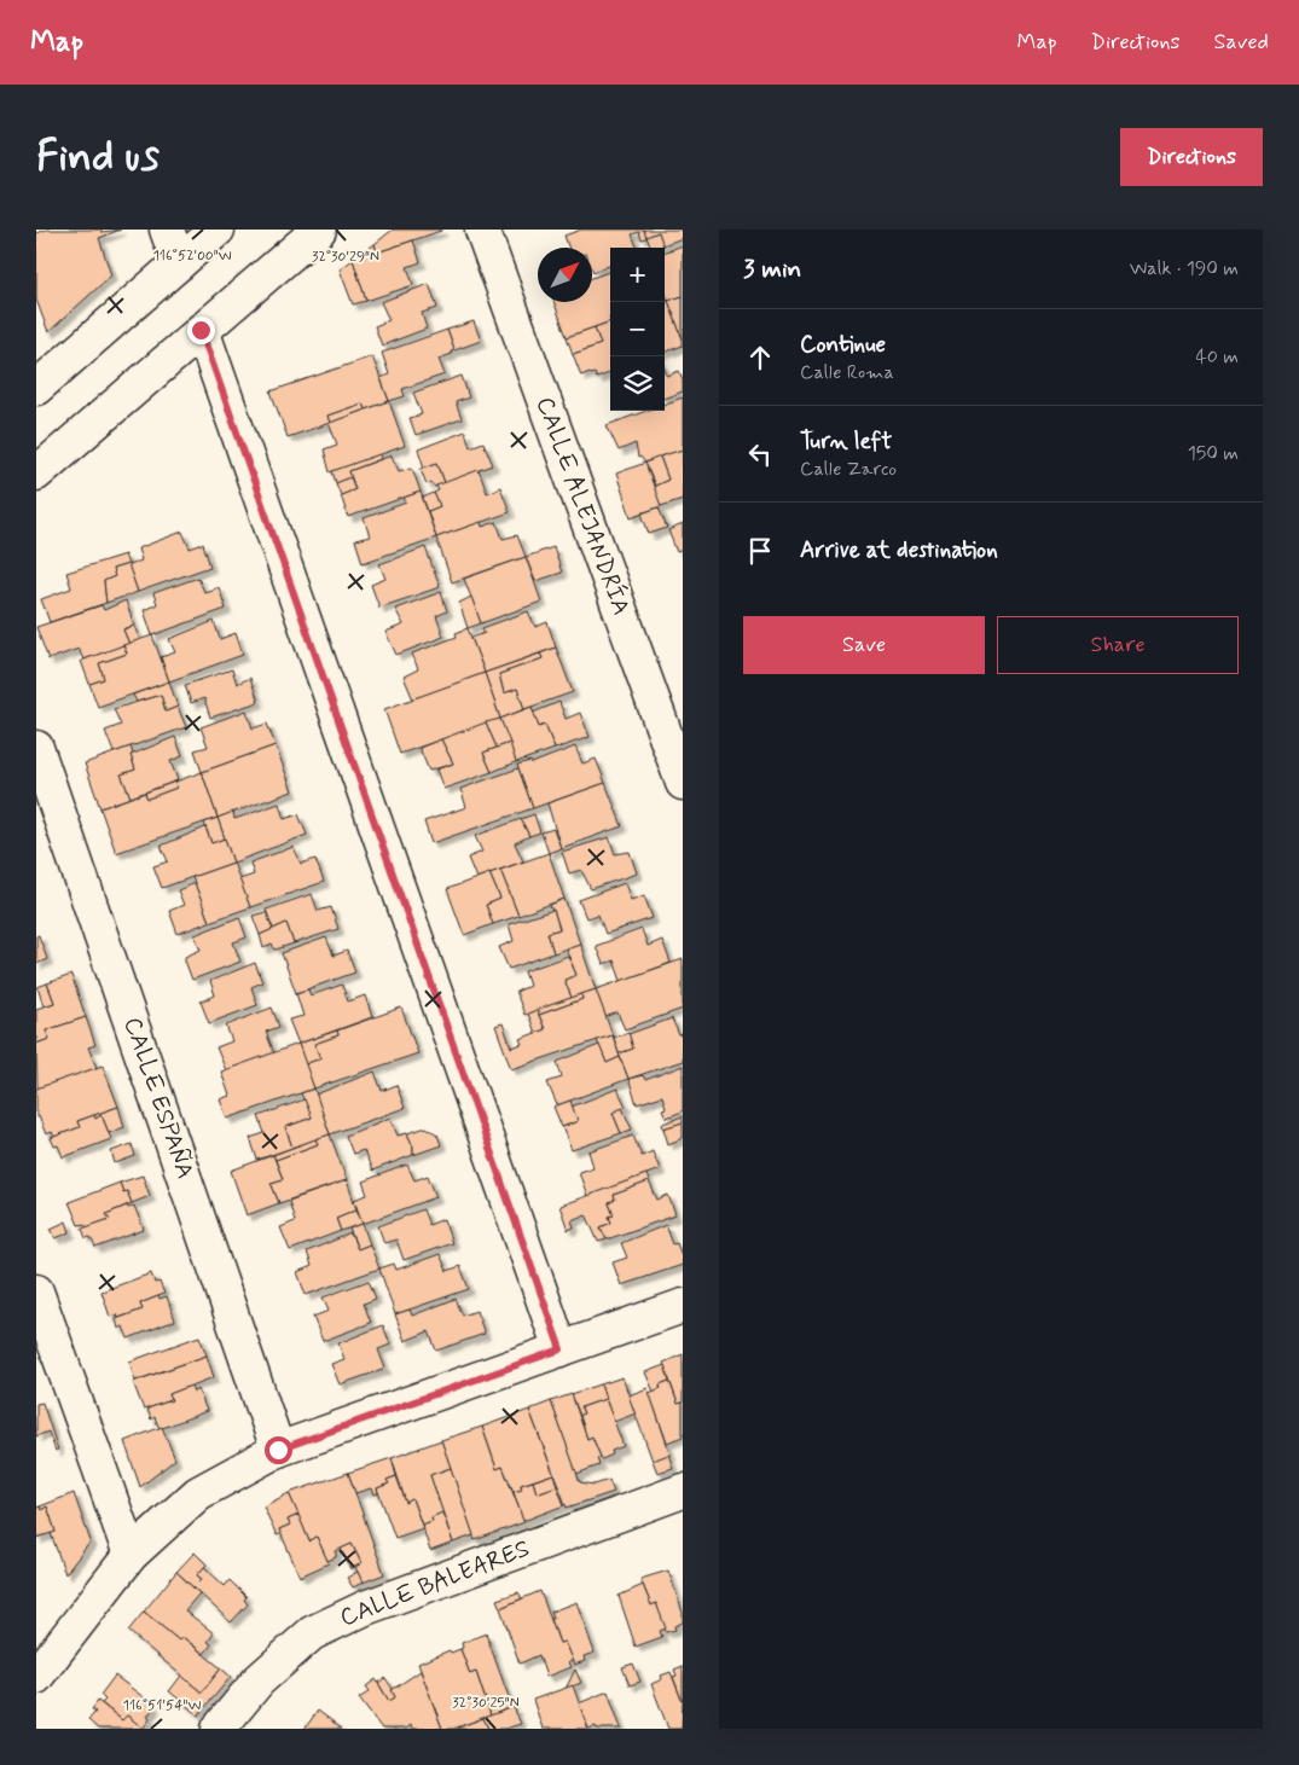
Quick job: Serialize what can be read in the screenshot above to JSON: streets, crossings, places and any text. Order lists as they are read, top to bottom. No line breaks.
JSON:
{"streets":{"street":["CALLE ALEJANDRÍA","CALLE ESPAÑA","CALLE BALEARES"]},"north":"top right","page":{"header":"Map","nav":["Map","Directions","Saved"],"buttons":["Directions",["Save","Share"]],"title":"Find us","heading":["3 min","Walk · 190 m"],"map_buttons":["+","−"],"list":[["Continue","Calle Roma","40 m"],["Turn left","Calle Zarco","150 m"],"Arrive at destination"]},"coordinates":["116°52'00\"W","32°30'29\"N","32°30'25\"N","116°51'54\"W"]}
